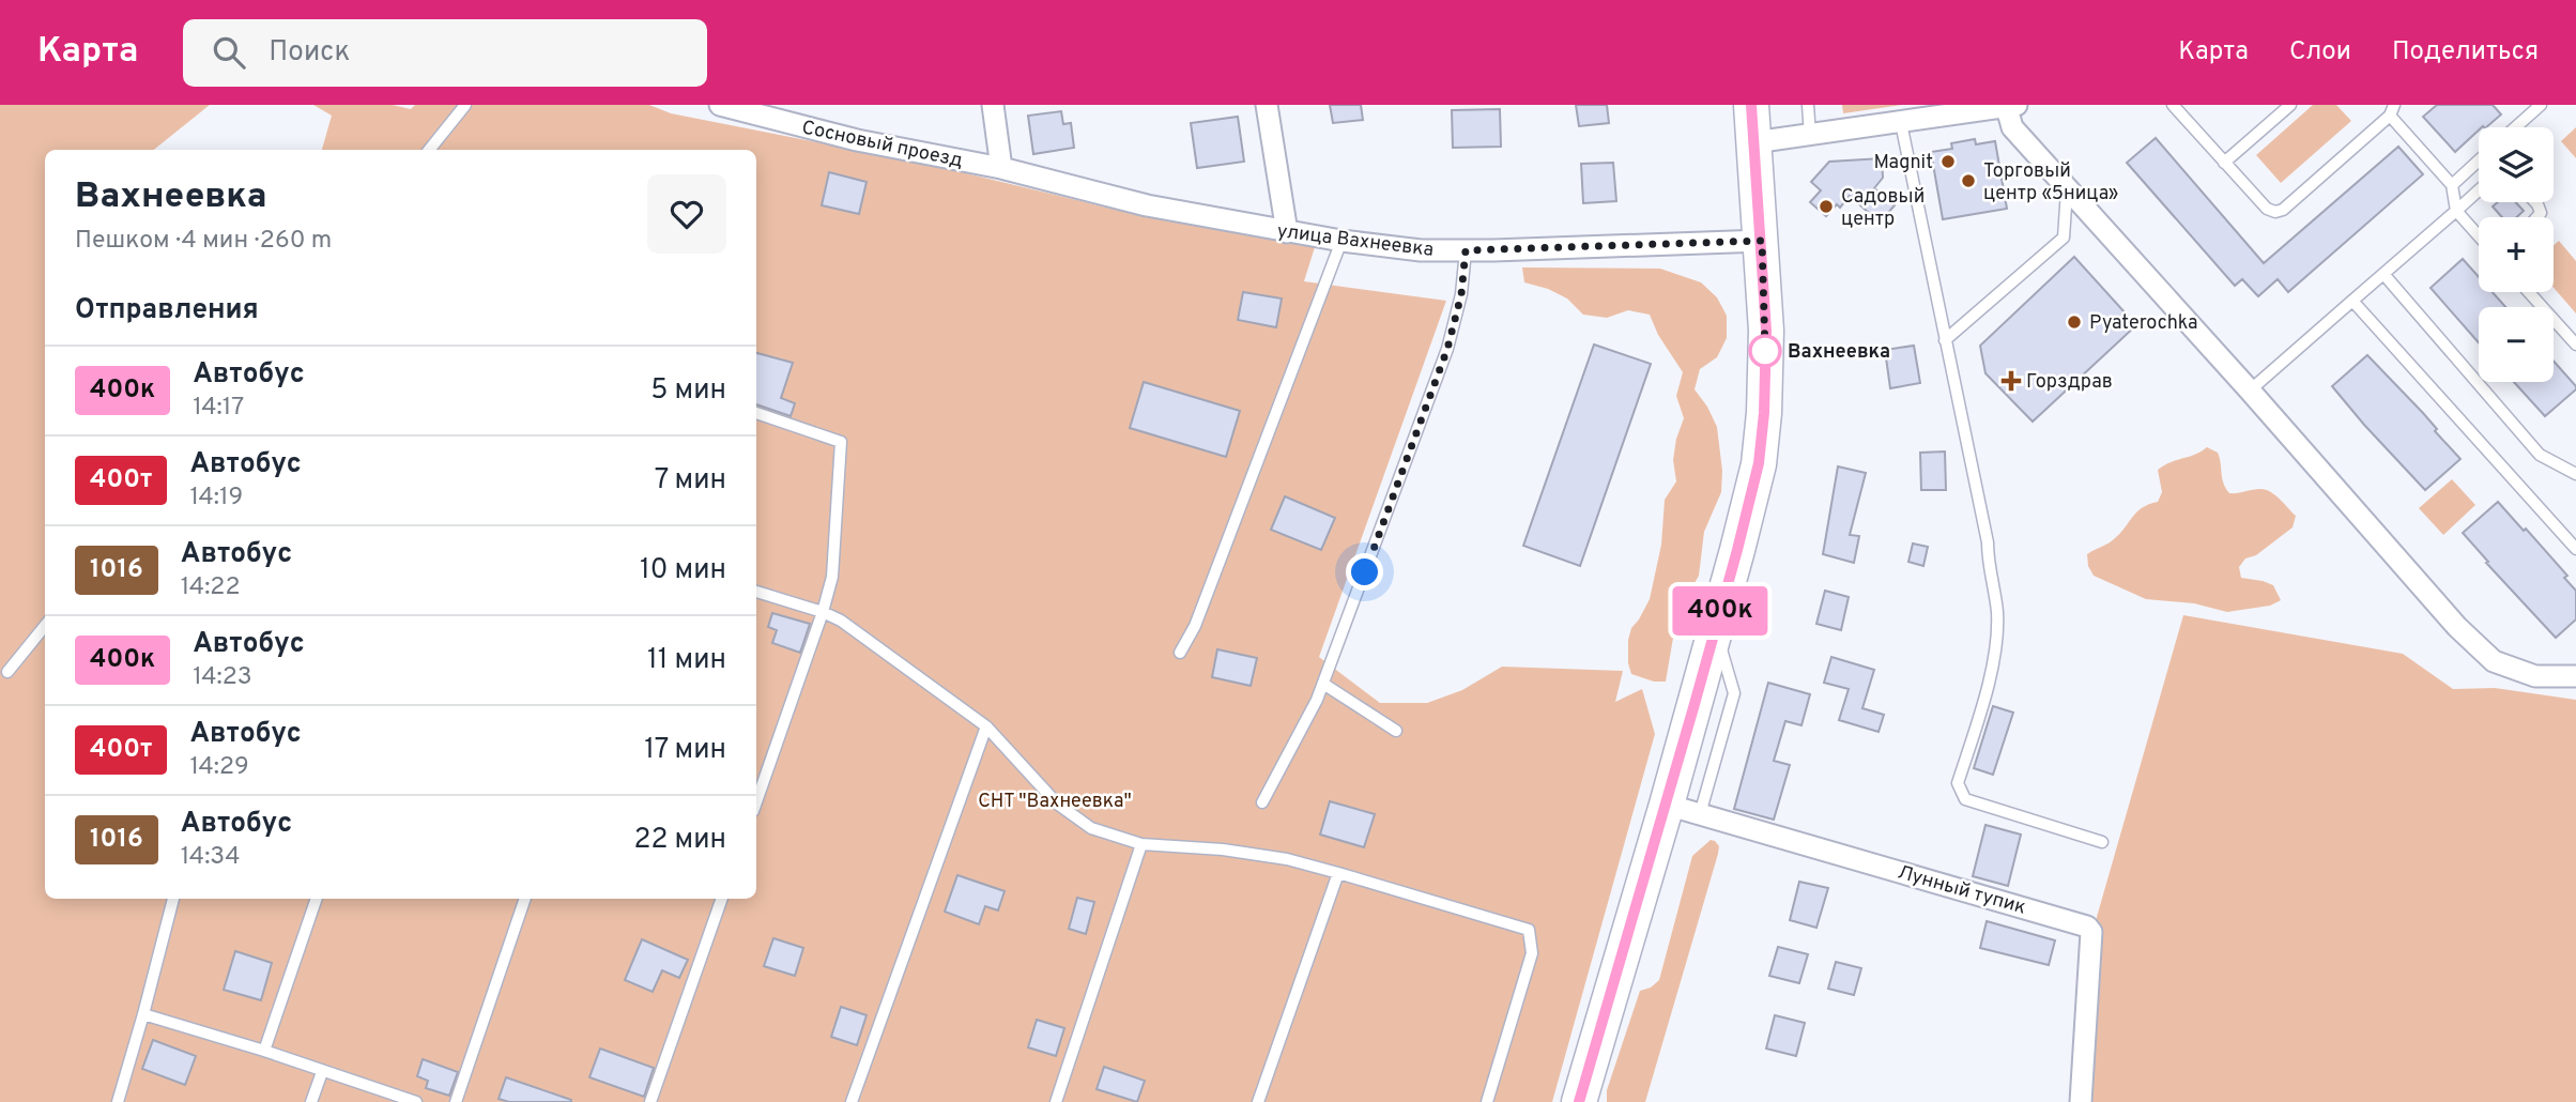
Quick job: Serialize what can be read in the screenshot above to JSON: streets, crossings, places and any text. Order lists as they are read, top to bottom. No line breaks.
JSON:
{"streets":{"street":["Сосновый проезд","улица Вахнеевка","Лунный тупик"]},"crossings":[["Сосновый проезд","улица Вахнеевка"]],"parks":["СНТ \"Вахнеевка\""],"places":{"other":["Magnit","Торговый центр «5ница»","Садовый центр","Pyaterochka","Вахнеевка"],"health":["Горздрав"]},"lines":["bus line 400к"],"page":{"header":"Карта","search":"Поиск","nav":["Карта","Слои","Поделиться"],"on_map":"400к","map_buttons":["+","−"],"heading":[["Вахнеевка","Пешком · 4 мин · 260 m"],"Отправления"],"list":[{"mark":"400к","name":"Автобус","note":"14:17","value":"5 мин"},{"mark":"400т","name":"Автобус","note":"14:19","value":"7 мин"},{"mark":"1016","name":"Автобус","note":"14:22","value":"10 мин"},{"mark":"400к","name":"Автобус","note":"14:23","value":"11 мин"},{"mark":"400т","name":"Автобус","note":"14:29","value":"17 мин"},{"mark":"1016","name":"Автобус","note":"14:34","value":"22 мин"}]}}
